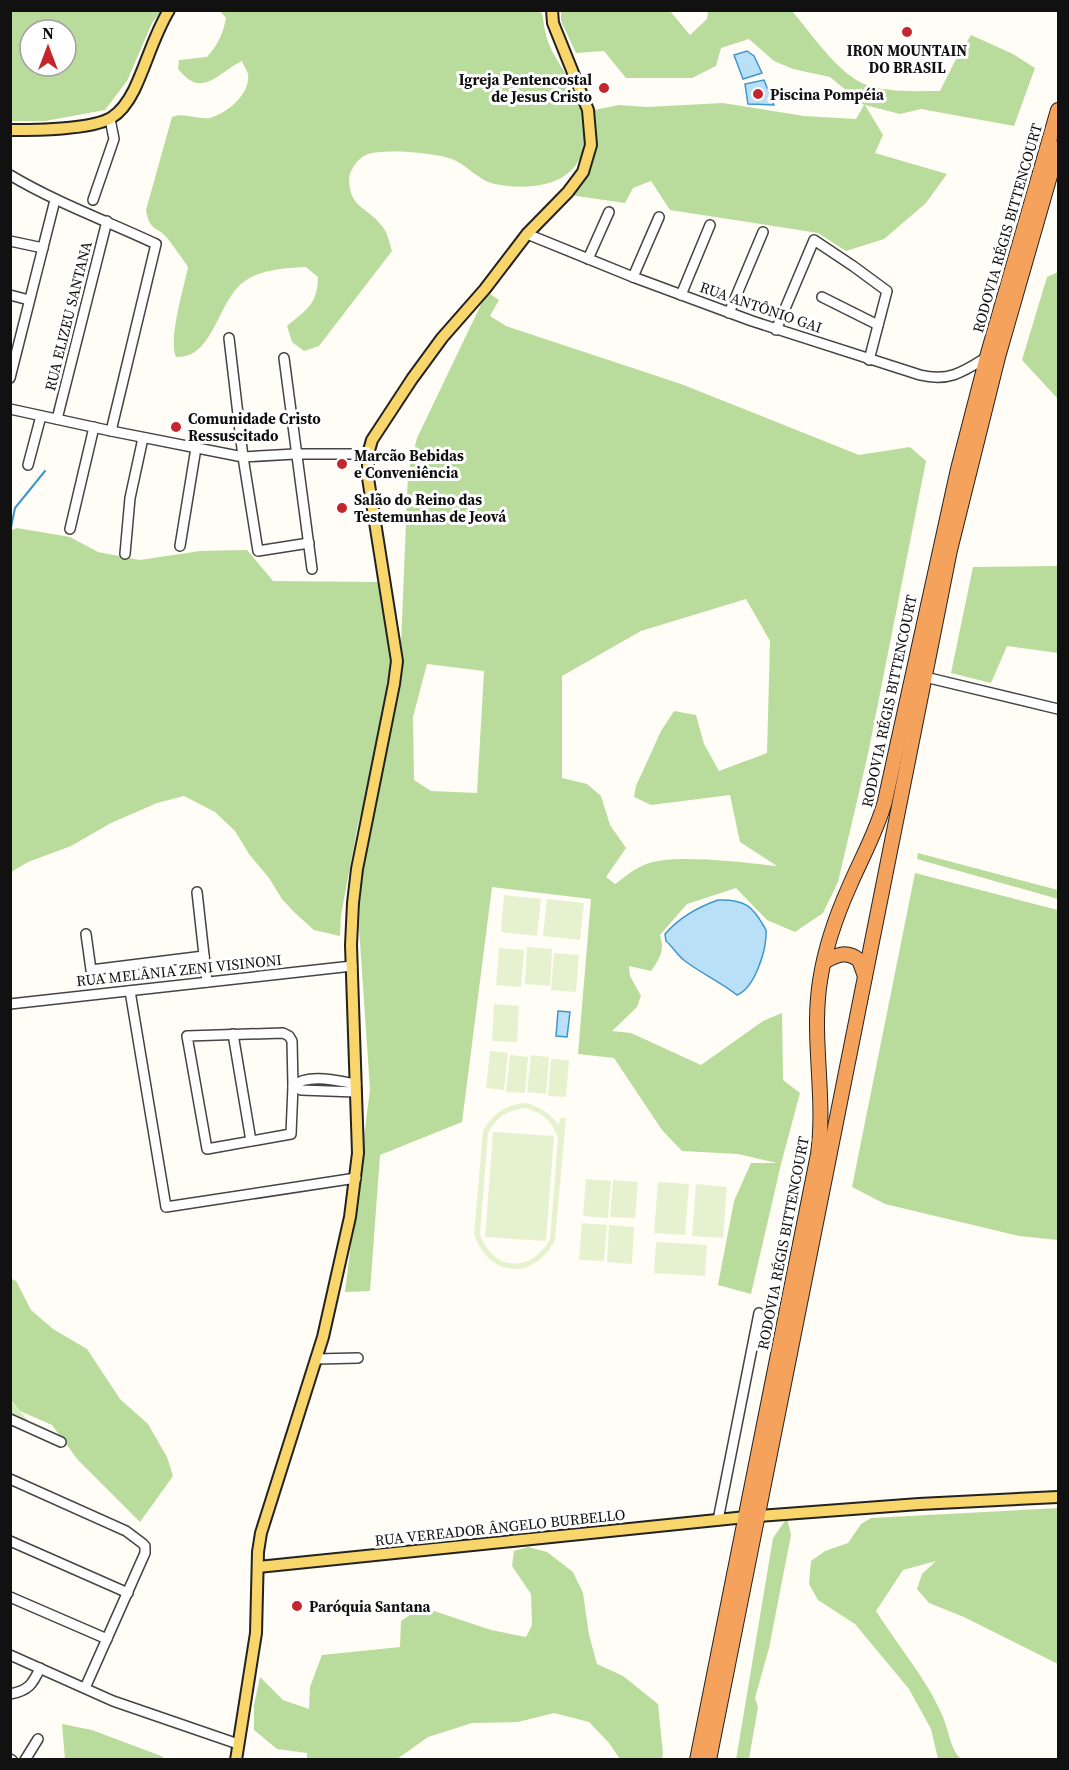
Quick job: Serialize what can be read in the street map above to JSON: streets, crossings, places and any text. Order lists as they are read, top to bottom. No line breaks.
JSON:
{"streets":{"highway":["RODOVIA RÉGIS BITTENCOURT"],"main road":["RUA VEREADOR ÂNGELO BURBELLO"],"street":["RUA ANTÔNIO GAI","RUA ELIZEU SANTANA","RUA MELÂNIA ZENI VISINONI"]},"crossings":[["RODOVIA RÉGIS BITTENCOURT","RUA ANTÔNIO GAI"],["RODOVIA RÉGIS BITTENCOURT","RUA VEREADOR ÂNGELO BURBELLO"]],"places":["IRON MOUNTAIN DO BRASIL","Igreja Pentencostal de Jesus Cristo","Piscina Pompéia","Comunidade Cristo Ressuscitado","Marcão Bebidas e Conveniência","Salão do Reino das Testemunhas de Jeová","Paróquia Santana"],"north":"top"}
